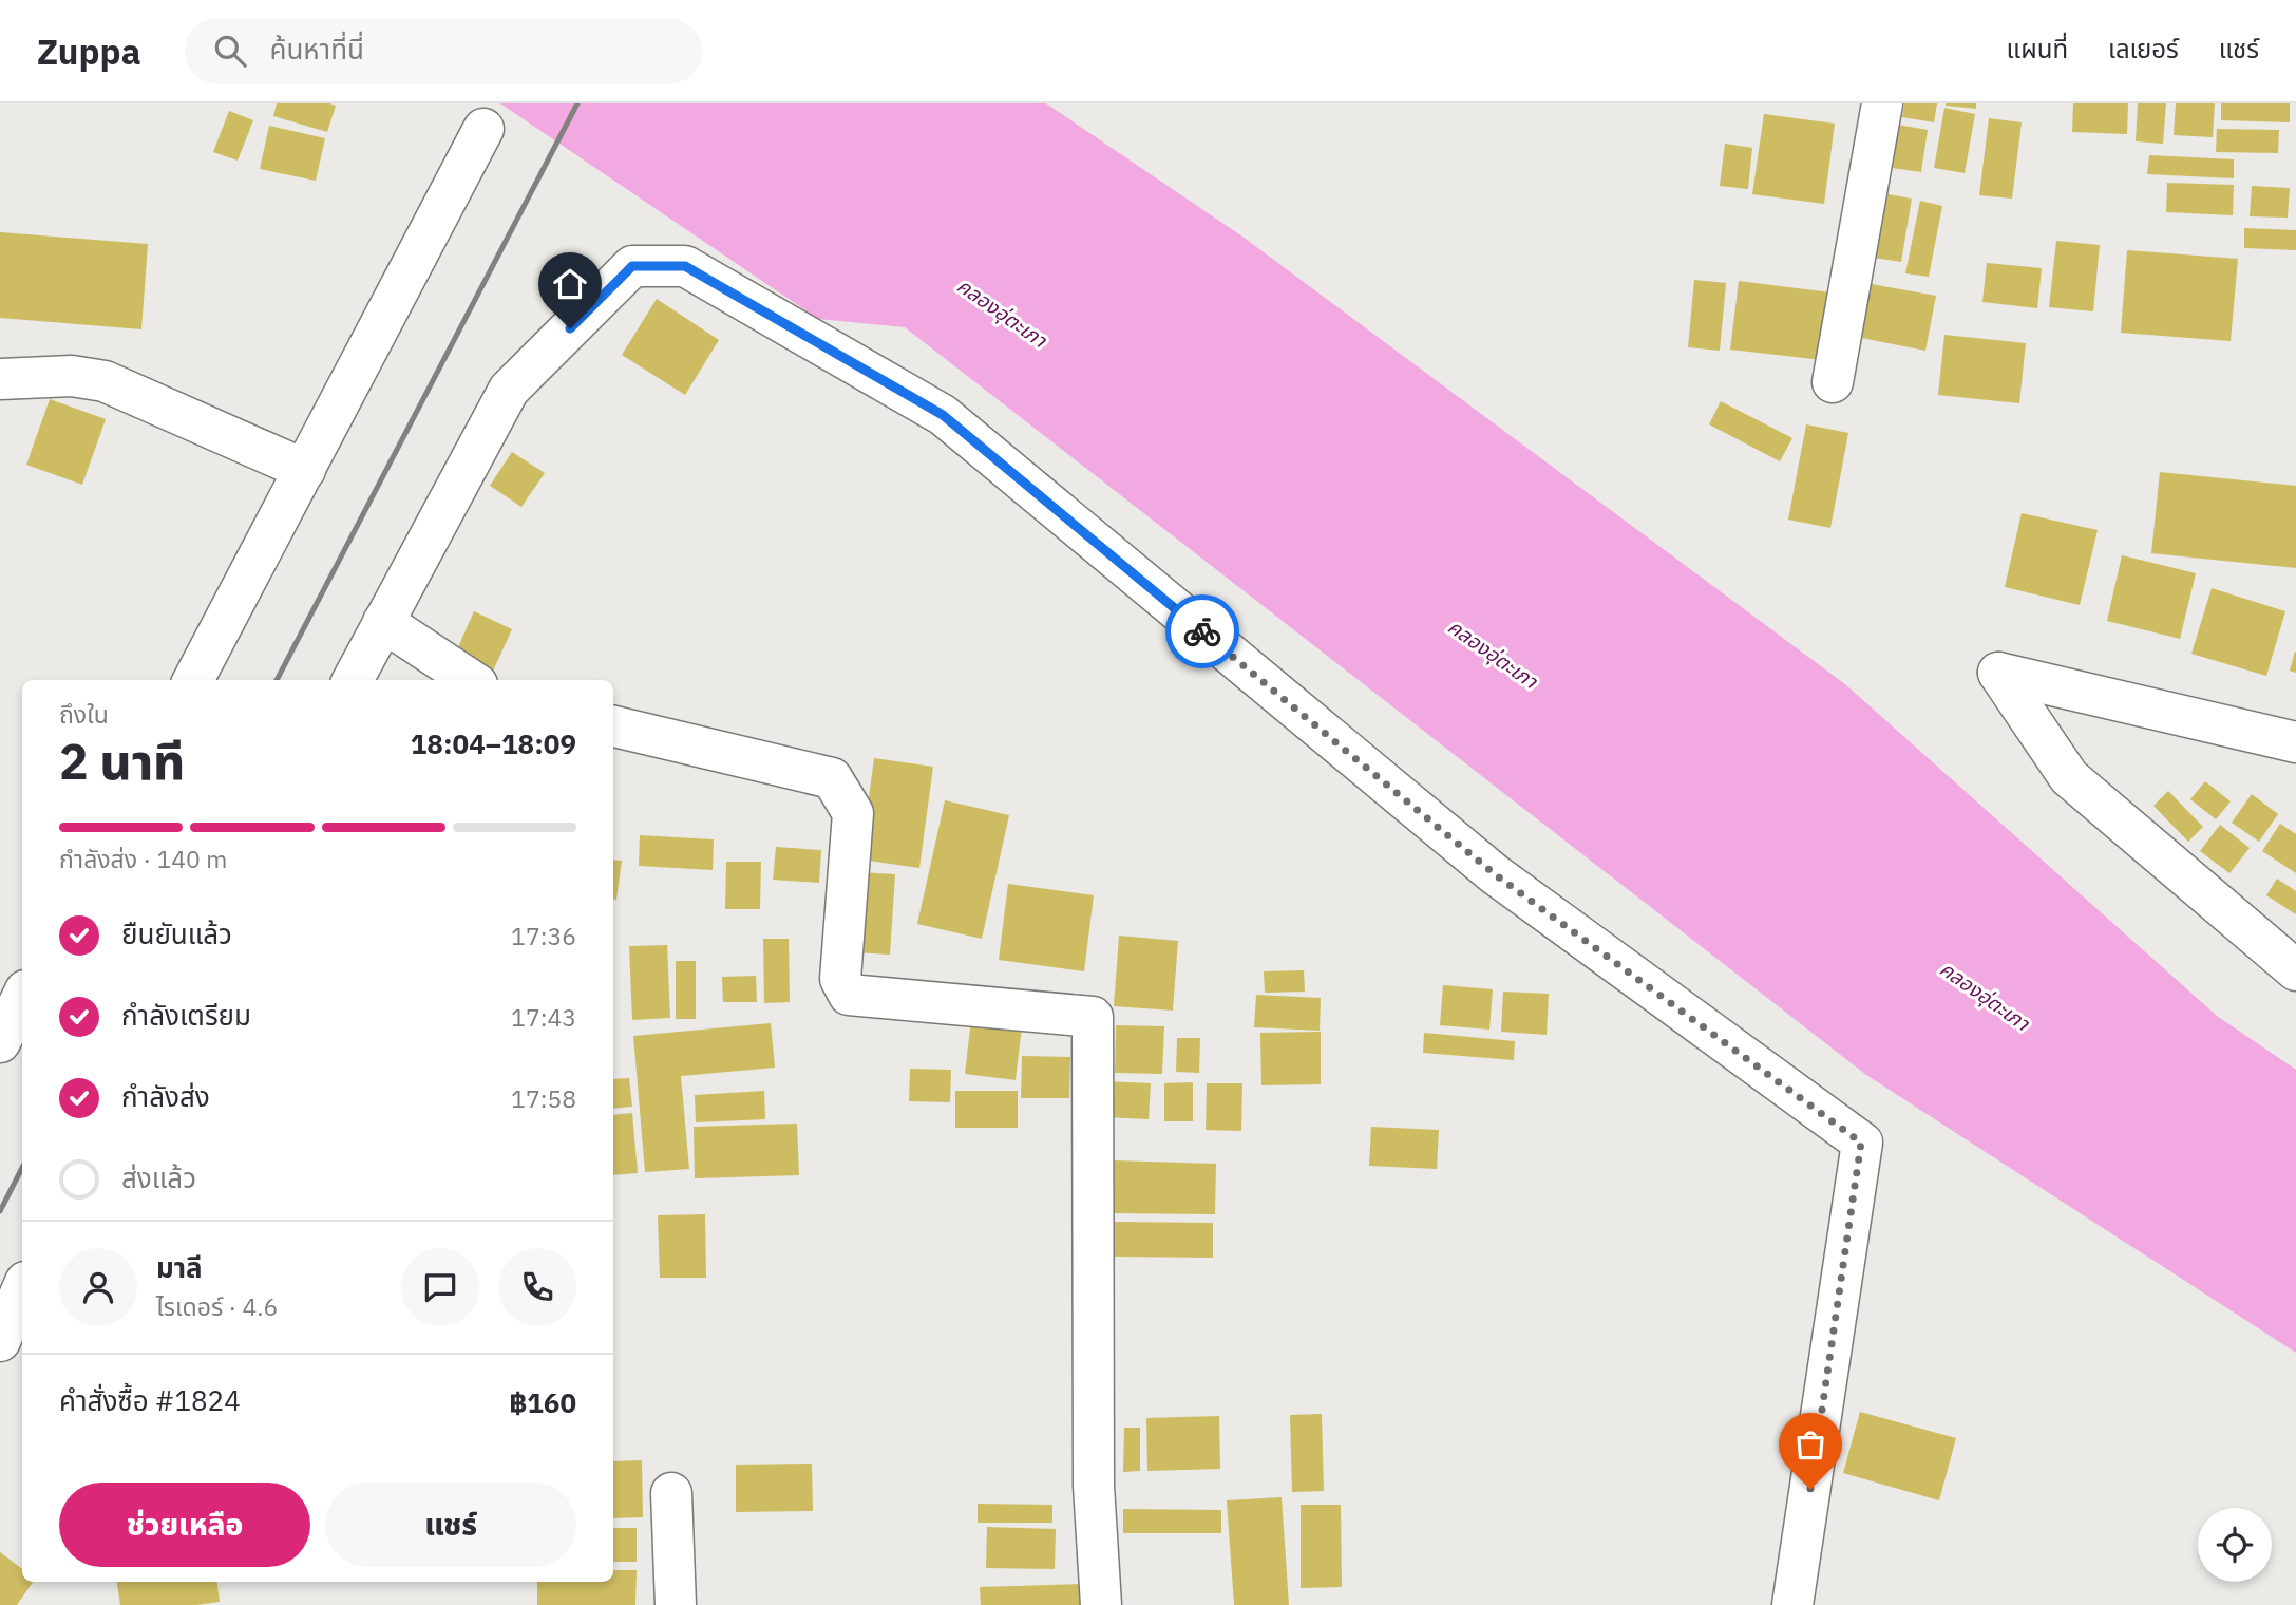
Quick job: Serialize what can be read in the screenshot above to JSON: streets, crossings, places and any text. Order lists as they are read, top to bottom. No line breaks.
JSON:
{"water":["คลองอุ่ตะเภา"],"page":{"header":"Zuppa","search":"ค้นหาที่นี่","nav":["แผนที่","เลเยอร์","แชร์"],"heading":["2 นาที","ถึงใน","18:04–18:09"],"panel":["มาลี","ไรเดอร์ · 4.6","คำสั่งซื้อ #1824","฿160"],"bar":"กำลังส่ง · 140 m","list":[["ยืนยันแล้ว","17:36"],["กำลังเตรียม","17:43"],["กำลังส่ง","17:58"],"ส่งแล้ว"],"buttons":["ช่วยเหลือ","แชร์"]}}
